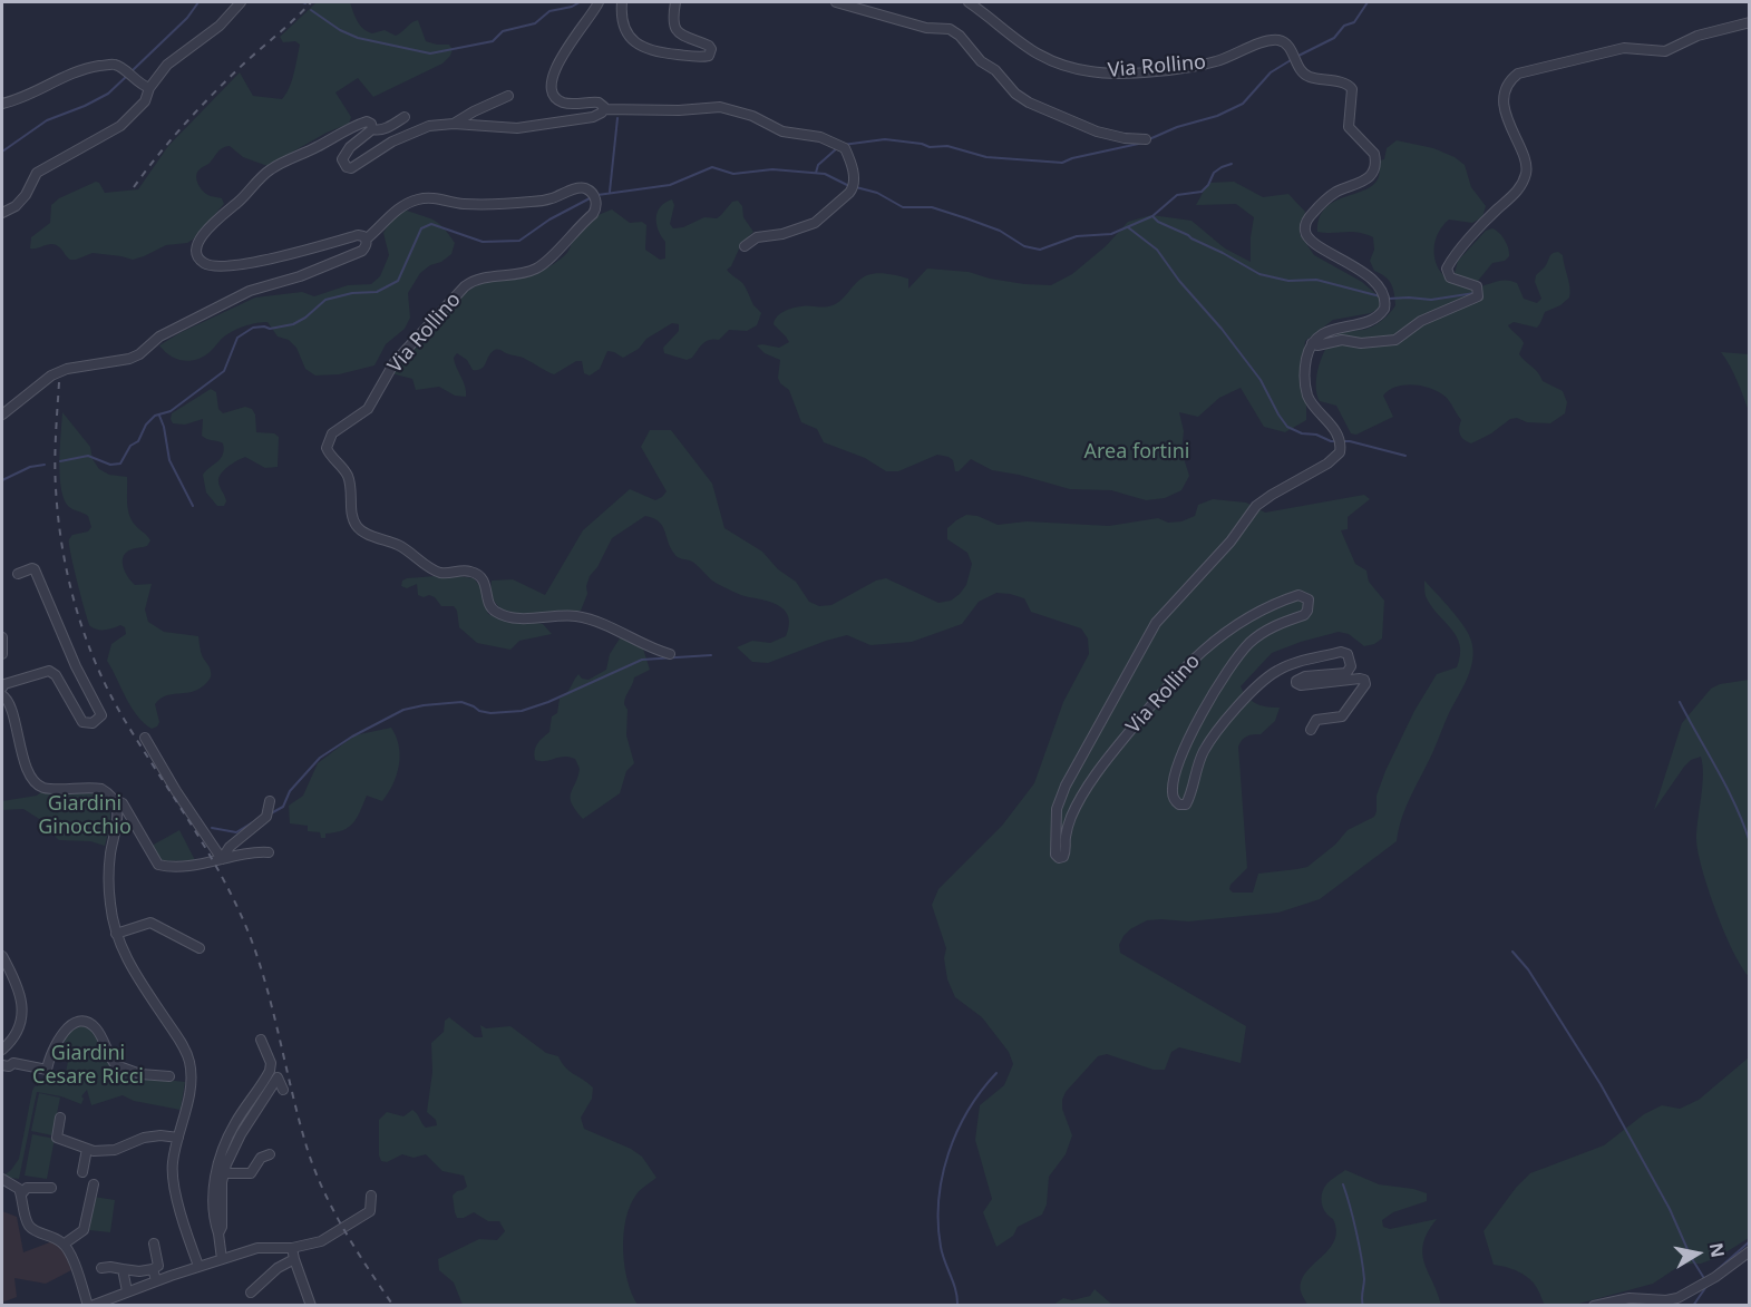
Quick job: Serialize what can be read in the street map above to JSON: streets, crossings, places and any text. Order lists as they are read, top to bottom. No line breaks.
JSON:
{"streets":{"street":["Via Rollino"]},"parks":["Area fortini","Giardini Ginocchio","Giardini Cesare Ricci"],"north":"right"}
